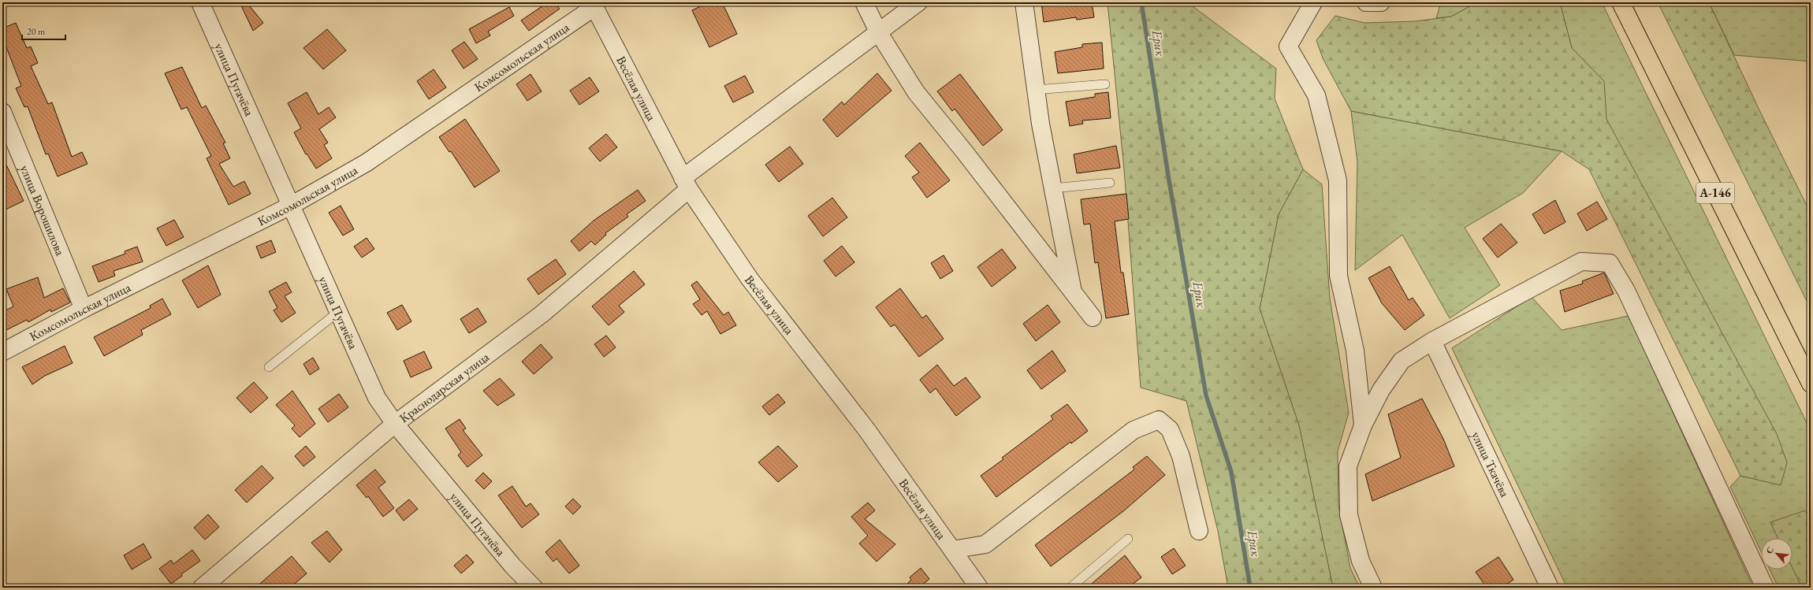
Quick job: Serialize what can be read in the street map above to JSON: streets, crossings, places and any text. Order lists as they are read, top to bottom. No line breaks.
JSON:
{"streets":{"highway":["А-146"],"street":["Комсомольская улица","улица Пугачёва","Весёлая улица","улица Ворошилова","Краснодарская улица","улица Ткачёва"]},"crossings":[["Комсомольская улица","улица Пугачёва"],["Комсомольская улица","Весёлая улица"],["Комсомольская улица","улица Ворошилова"],["улица Пугачёва","Краснодарская улица"],["Весёлая улица","Краснодарская улица"]],"water":["Ерик"],"scale_bar":"20 m","north":"top left"}
